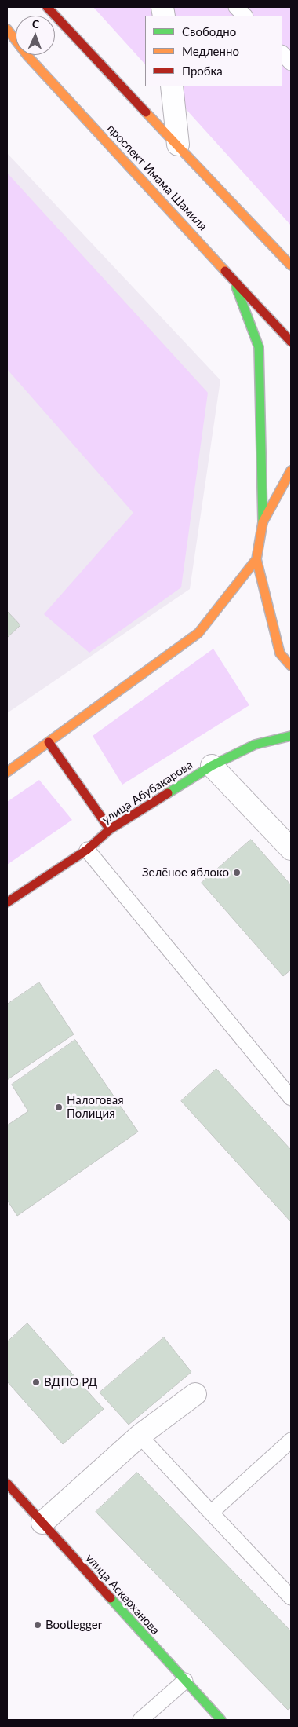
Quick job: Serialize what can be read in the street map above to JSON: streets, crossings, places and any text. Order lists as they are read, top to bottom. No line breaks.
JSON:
{"streets":{"main road":["проспект Имама Шамиля","улица Абубакарова","улица Аскерханова"]},"places":["Зелёное яблоко","Налоговая Полиция","ВДПО РД","Bootlegger"],"legend":["Свободно","Медленно","Пробка"],"north":"top"}
